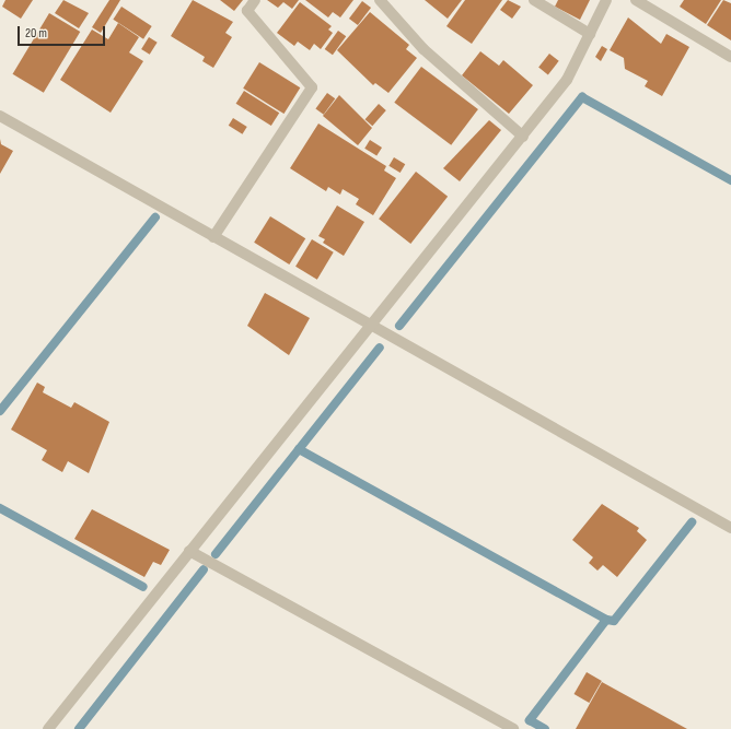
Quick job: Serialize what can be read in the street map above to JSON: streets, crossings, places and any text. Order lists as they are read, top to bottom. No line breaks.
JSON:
{"scale_bar":"20 m"}
